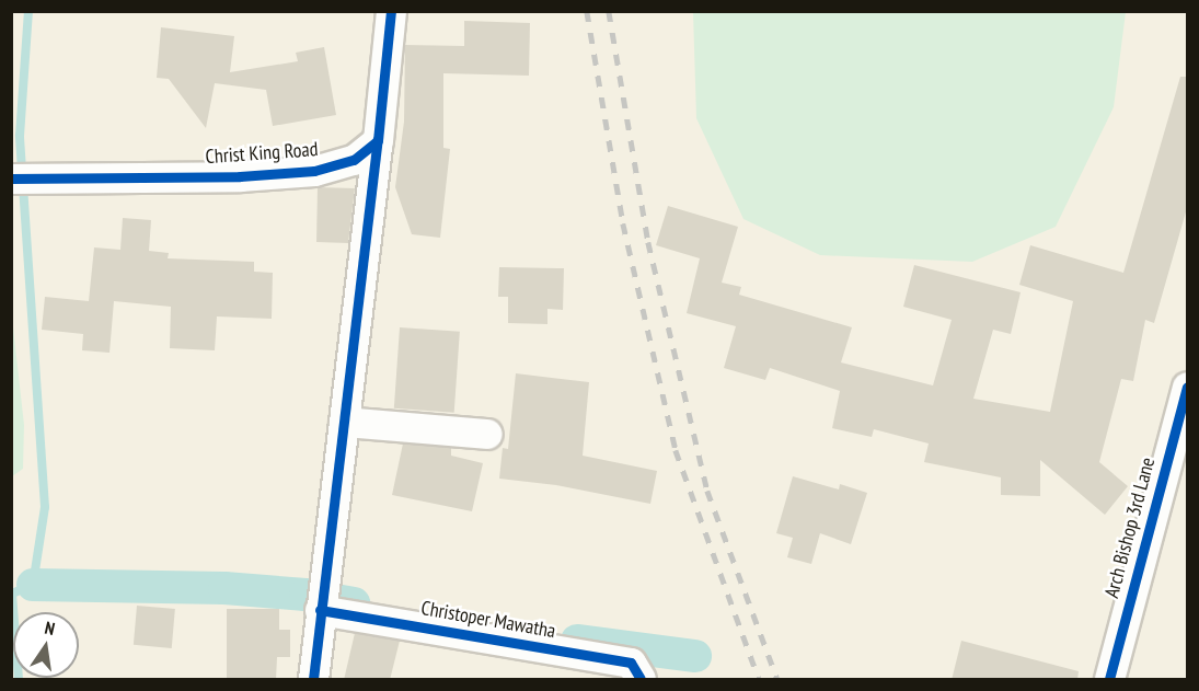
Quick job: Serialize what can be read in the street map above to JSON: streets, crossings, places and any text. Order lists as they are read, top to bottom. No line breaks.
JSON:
{"streets":{"street":["Christ King Road","Arch Bishop 3rd Lane","Christoper Mawatha"]},"north":"top"}
